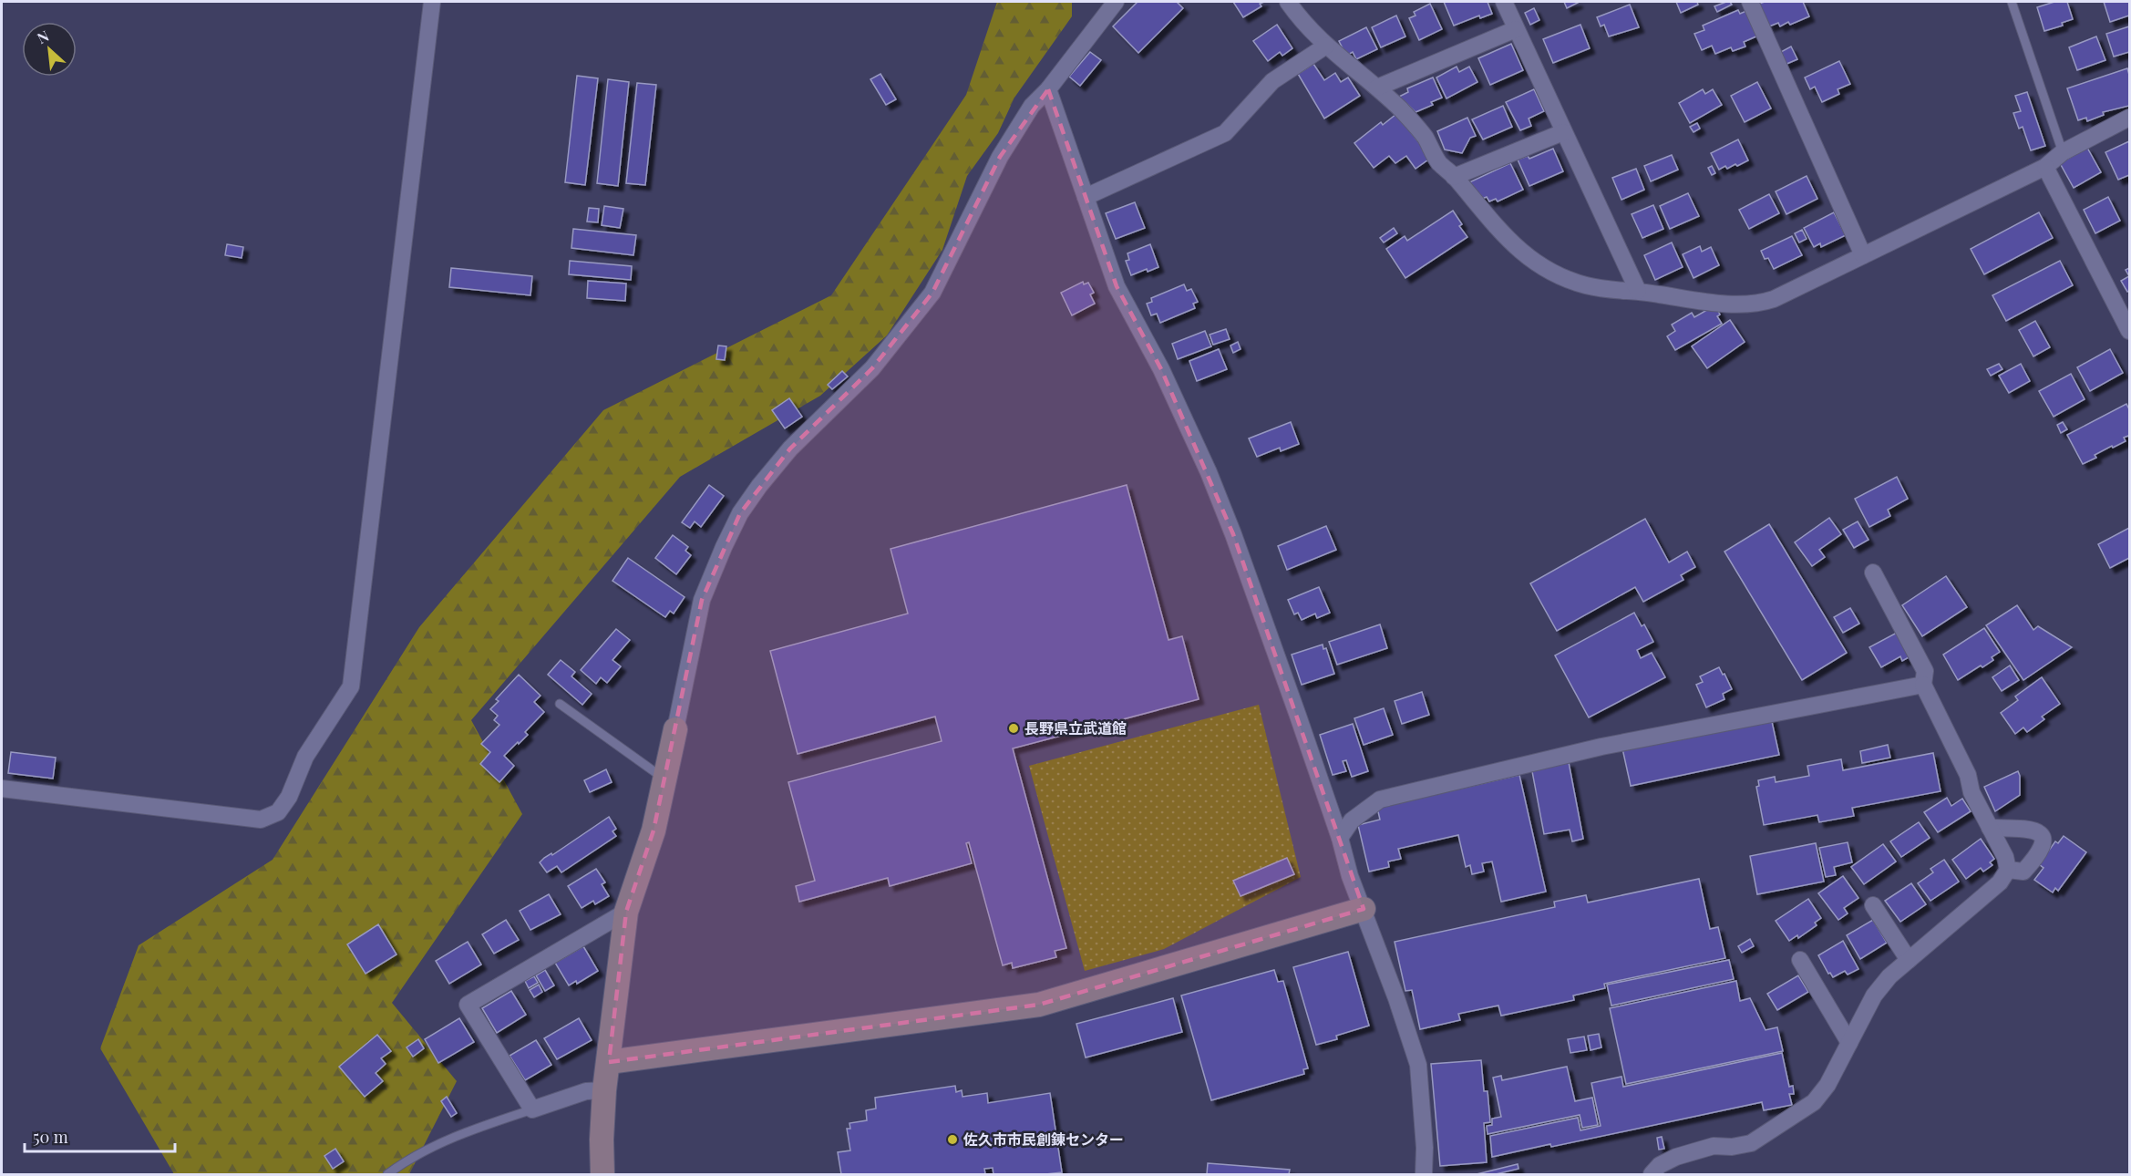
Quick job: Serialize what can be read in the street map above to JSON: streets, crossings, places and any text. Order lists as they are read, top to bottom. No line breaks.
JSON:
{"places":["長野県立武道館","佐久市市民創錬センター"],"scale_bar":"50 m","north":"top left"}
